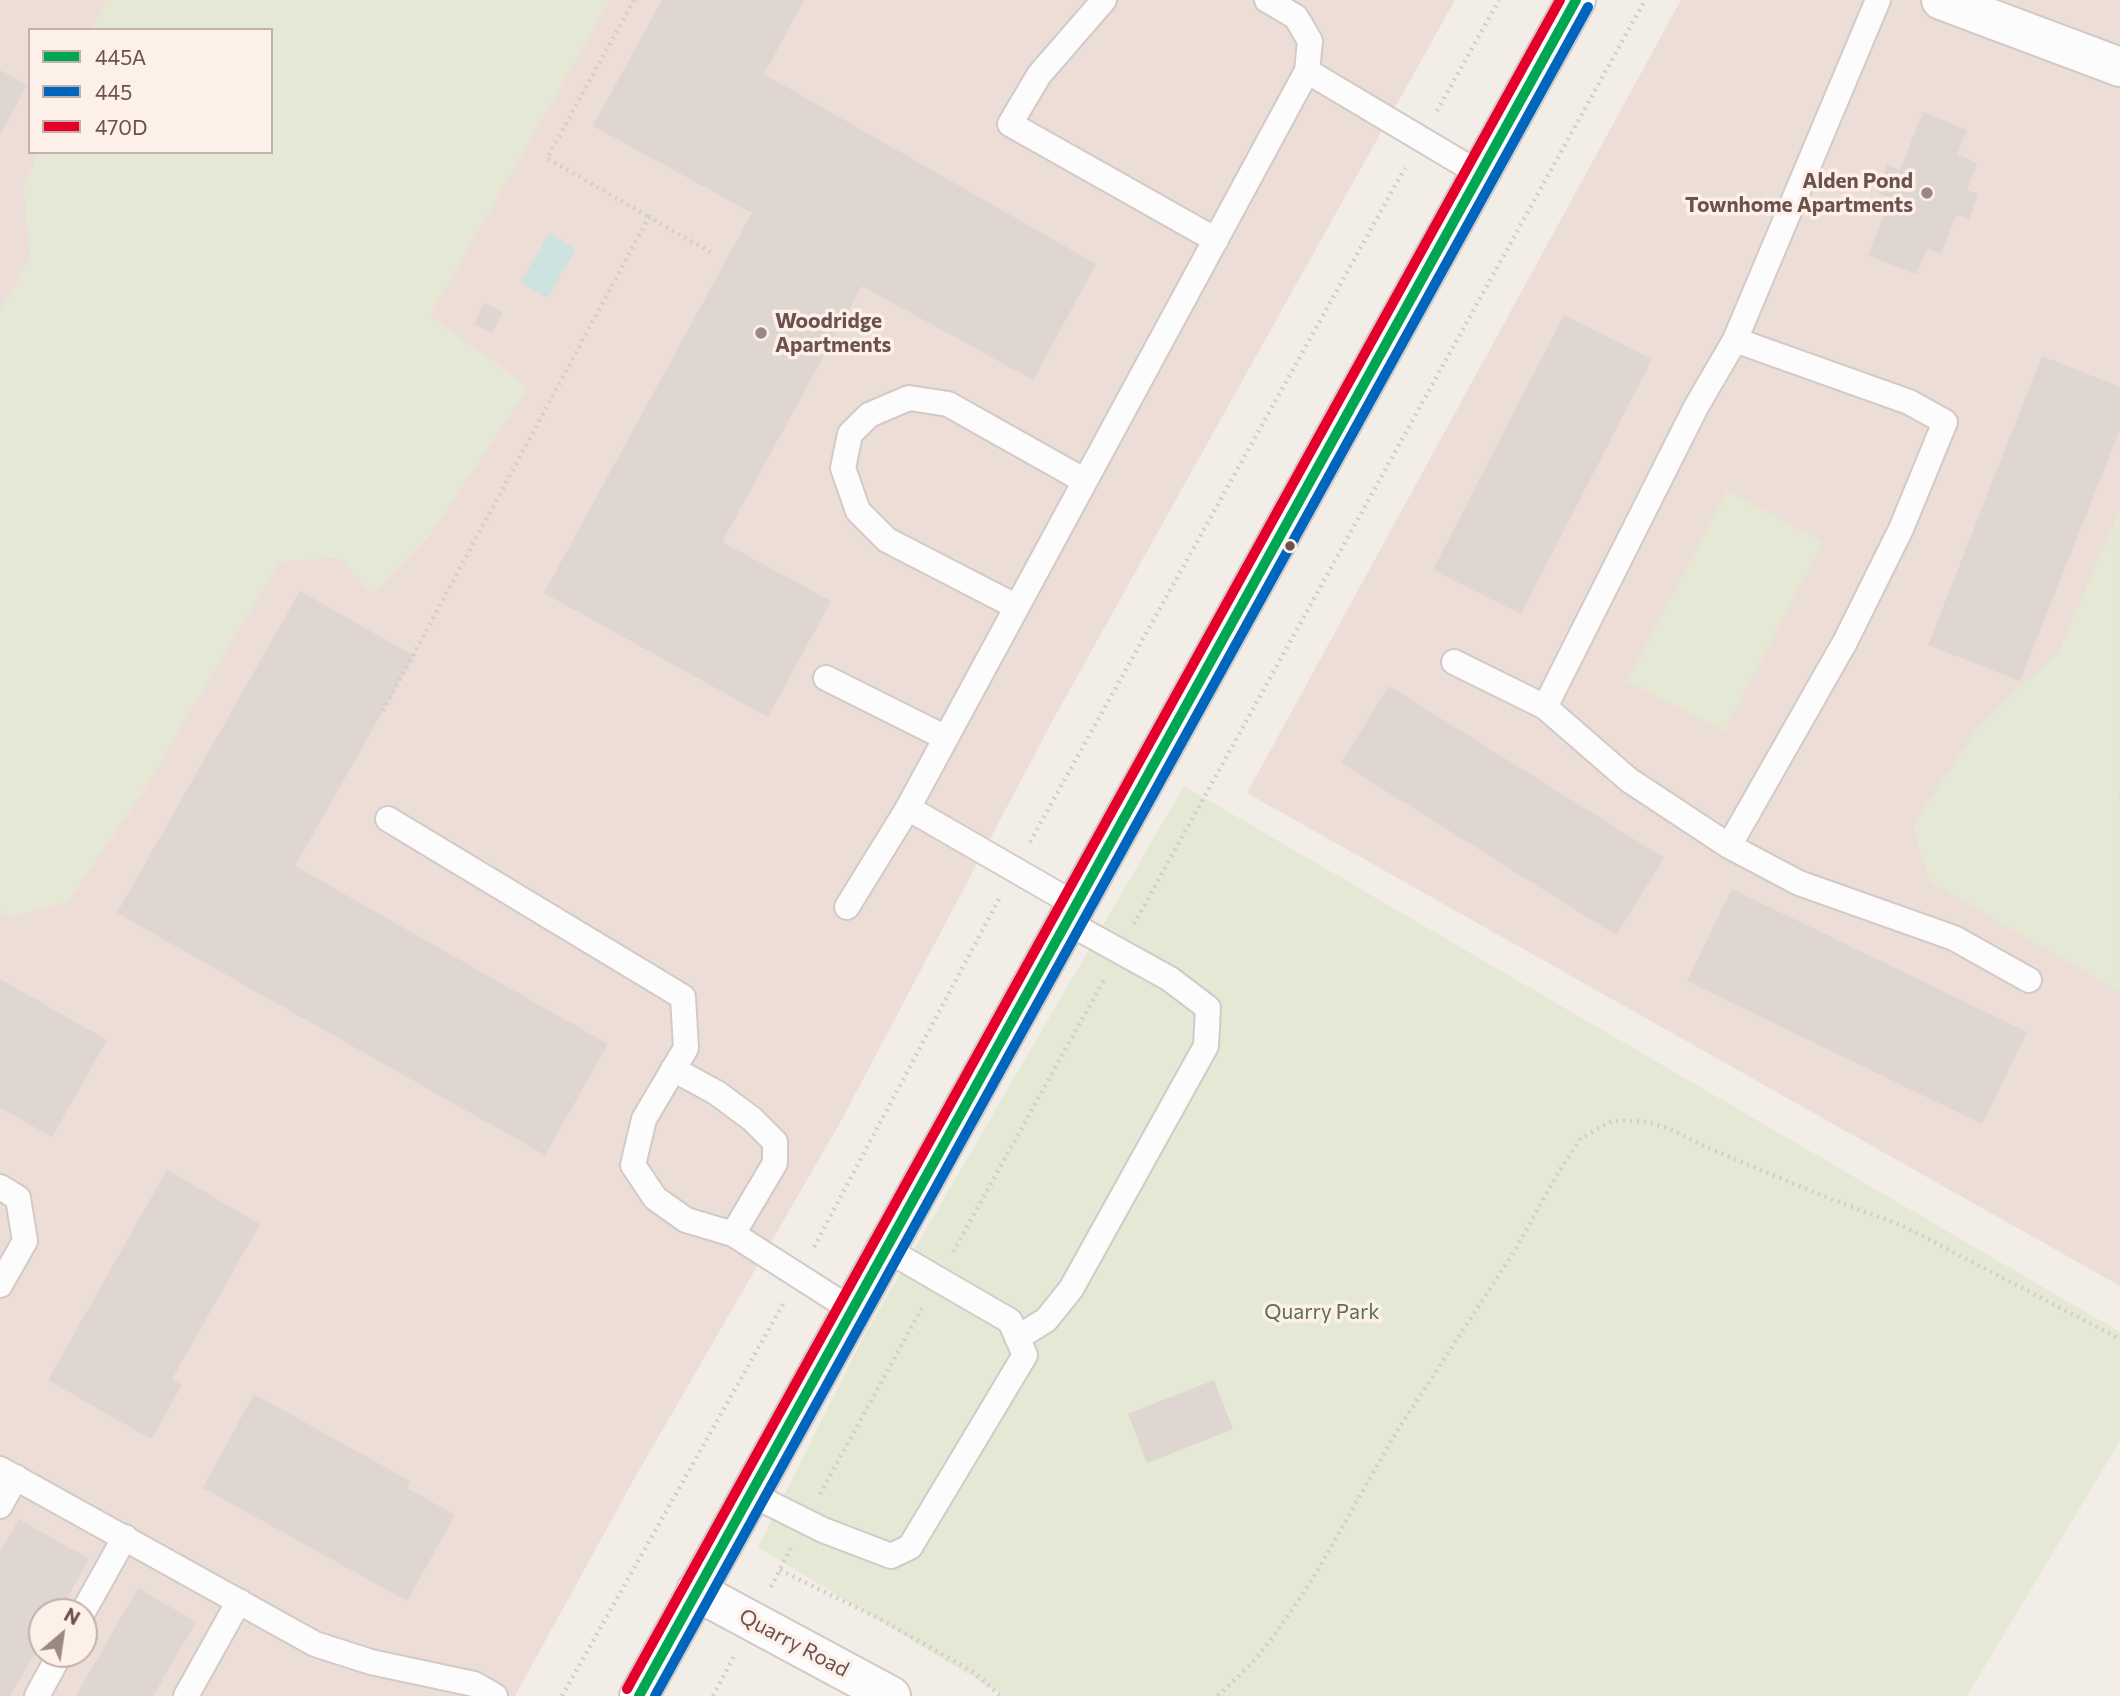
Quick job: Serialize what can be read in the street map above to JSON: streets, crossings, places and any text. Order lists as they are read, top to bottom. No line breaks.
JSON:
{"streets":{"street":["Quarry Road"]},"parks":["Quarry Park"],"places":["Alden Pond Townhome Apartments","Woodridge Apartments"],"lines":["transit line 445A","transit line 470D","transit line 445"],"legend":["445A","445","470D"],"north":"top right"}
